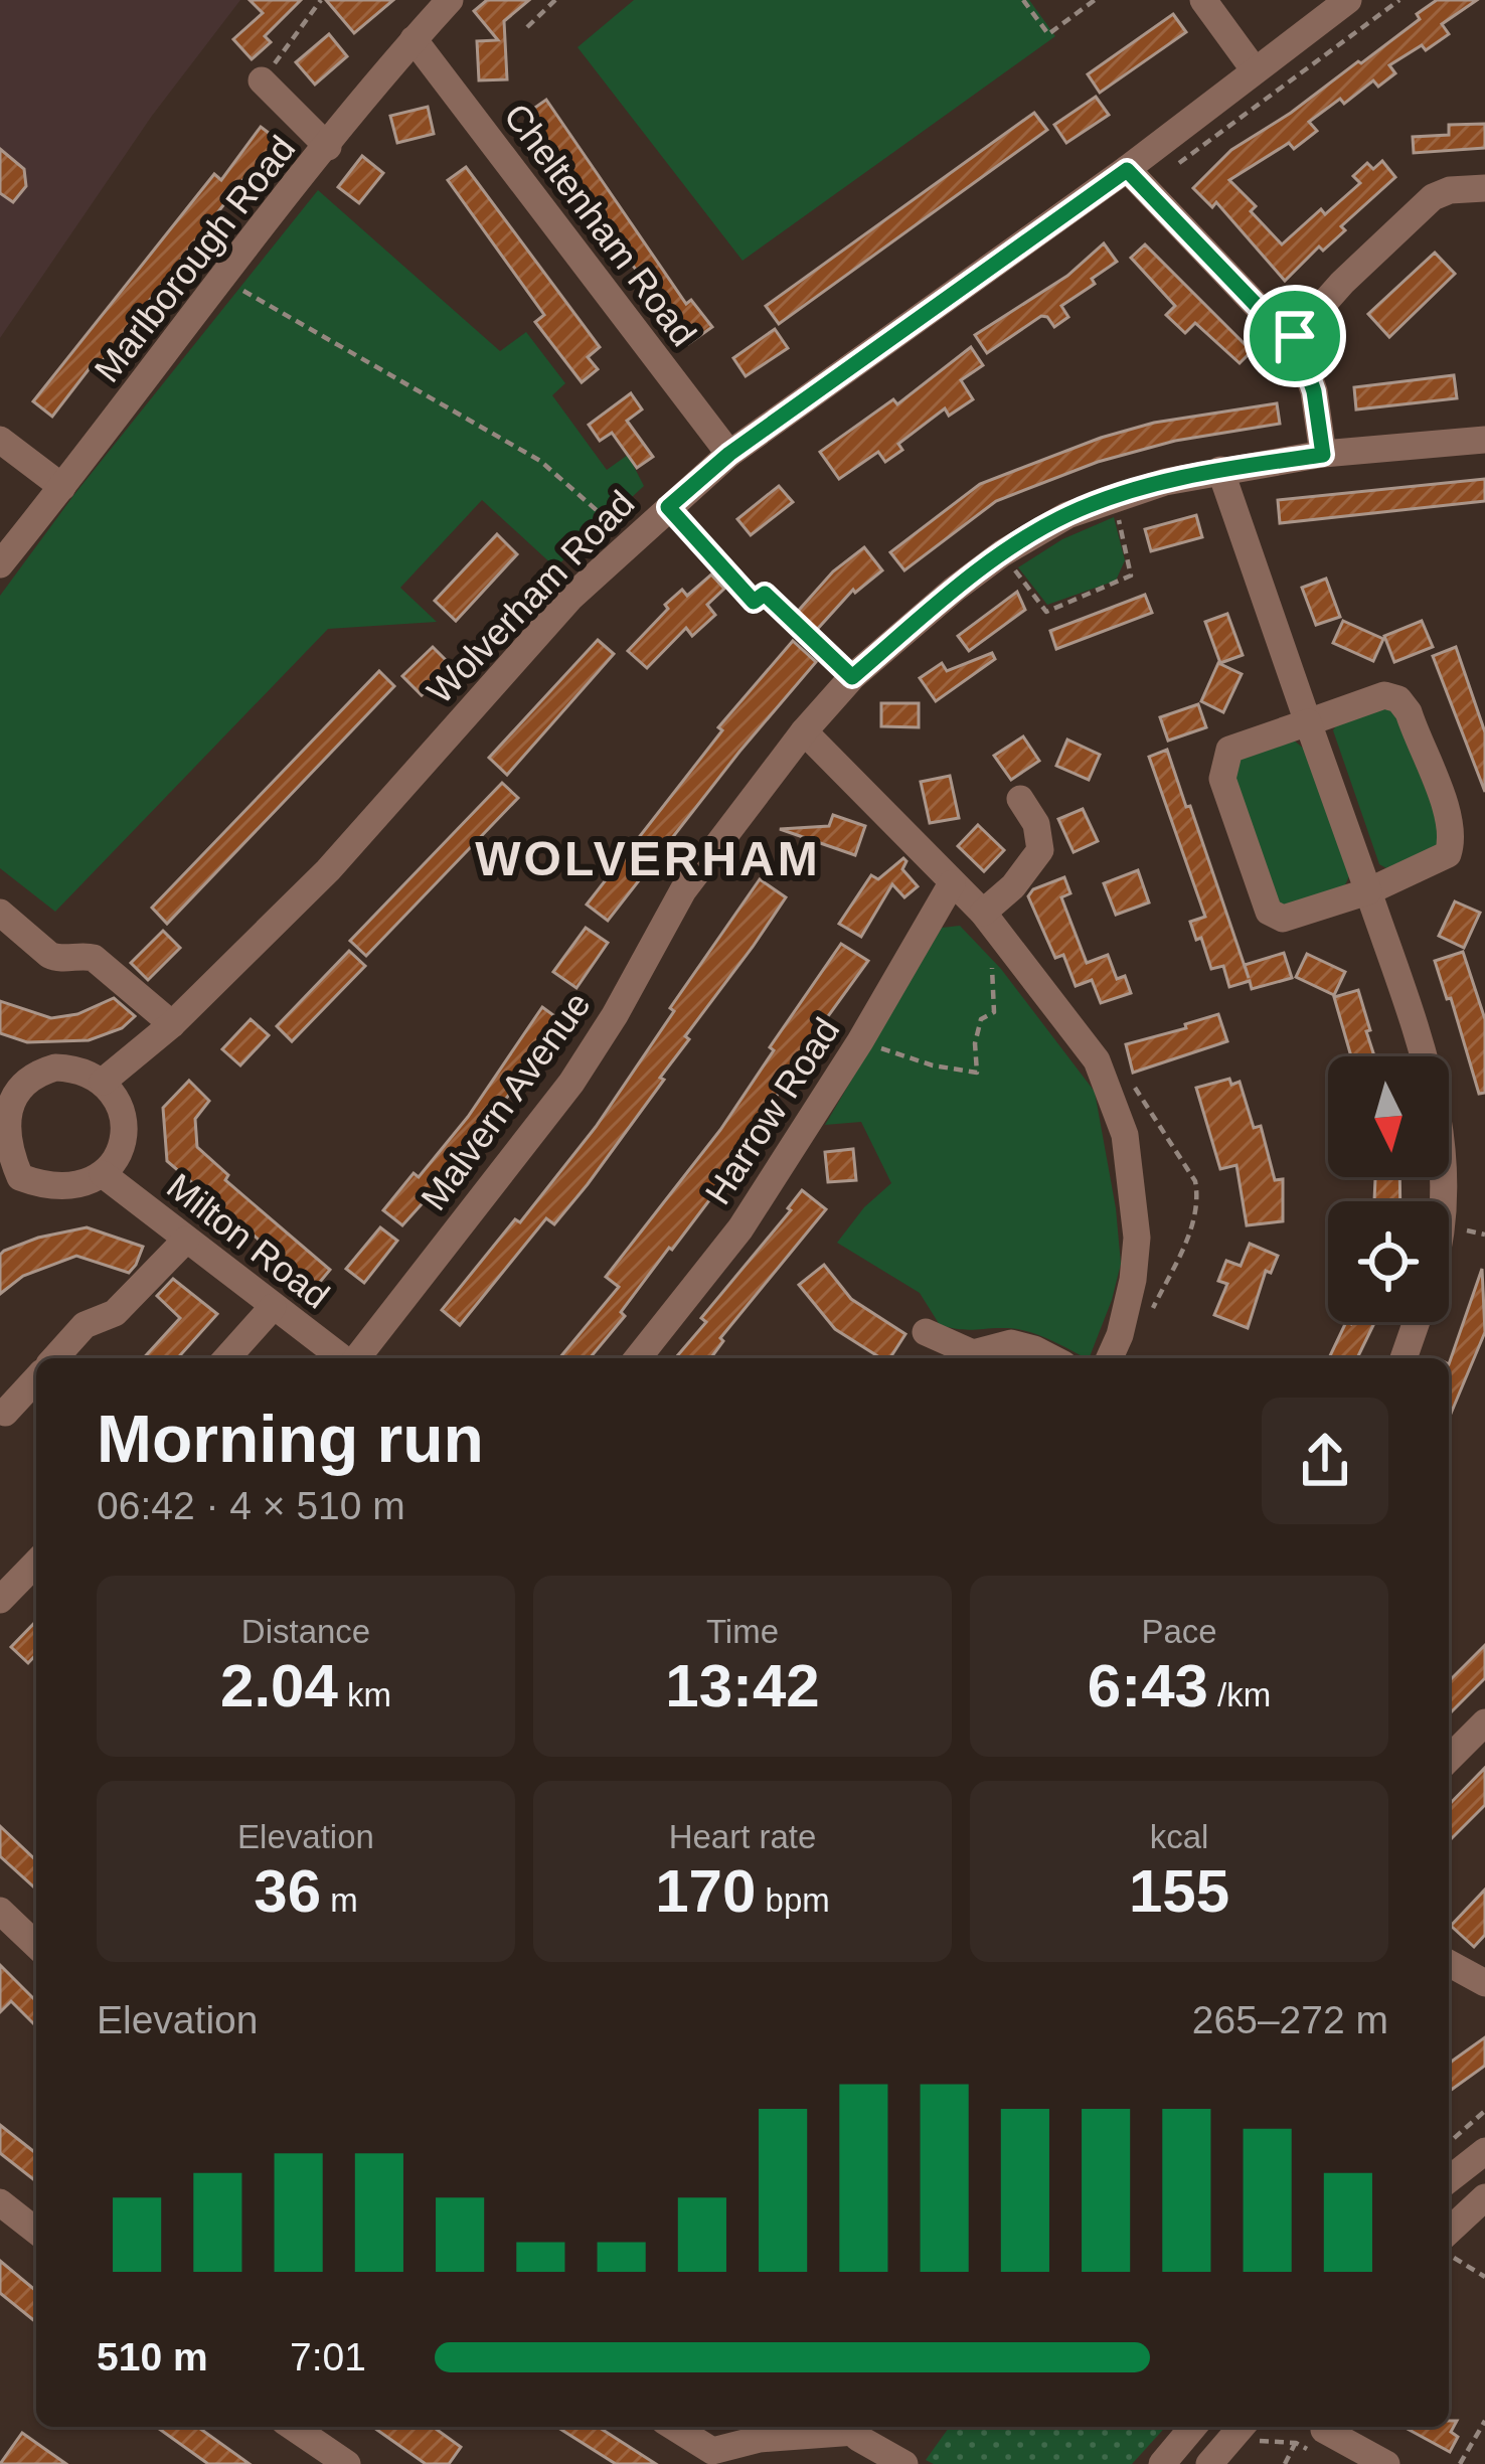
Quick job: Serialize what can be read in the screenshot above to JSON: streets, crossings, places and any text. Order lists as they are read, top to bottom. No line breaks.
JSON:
{"streets":{"street":["Cheltenham Road","Marlborough Road","Wolverham Road","Malvern Avenue","Harrow Road","Milton Road"]},"crossings":[["Cheltenham Road","Marlborough Road"],["Cheltenham Road","Wolverham Road"],["Wolverham Road","Milton Road"]],"districts":["WOLVERHAM"],"north":"bottom","page":{"heading":["Morning run","06:42 · 4 × 510 m"],"stats":[["Distance","2.04 km"],["Time","13:42"],["Pace","6:43 /km"],["Elevation","36 m"],["Heart rate","170 bpm"],["kcal","155"]],"chart":["Elevation","265–272 m"],"list":[{"name":"510 m","note":"7:01"}]}}
